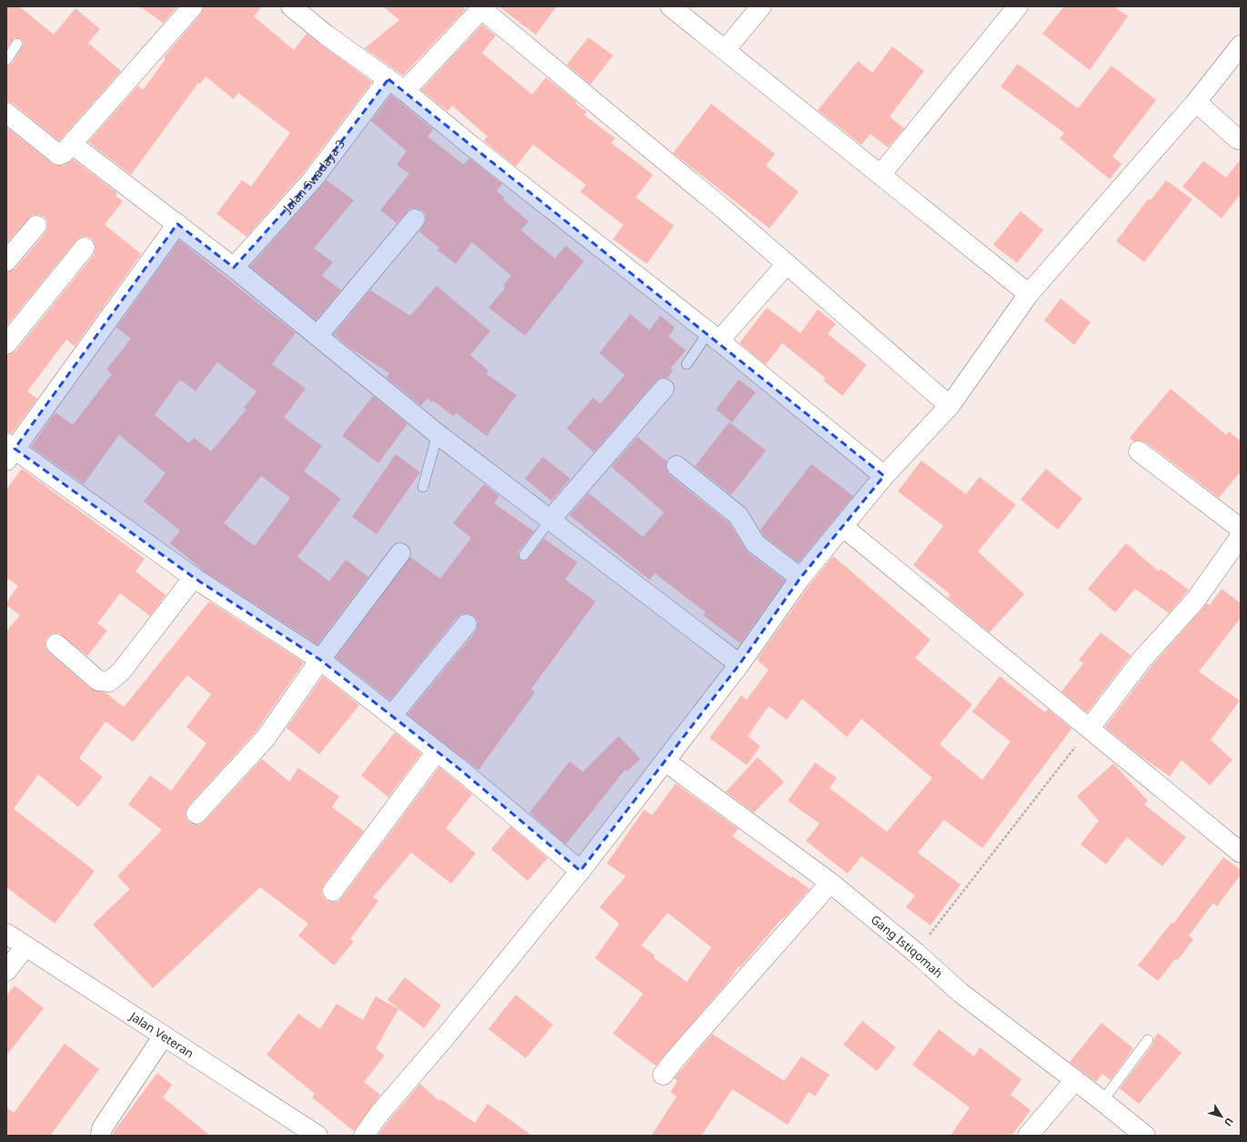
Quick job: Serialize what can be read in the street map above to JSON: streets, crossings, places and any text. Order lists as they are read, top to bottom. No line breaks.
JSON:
{"streets":{"street":["Jalan Swadaya 3","Gang Istiqomah","Jalan Veteran"]},"north":"bottom right"}
